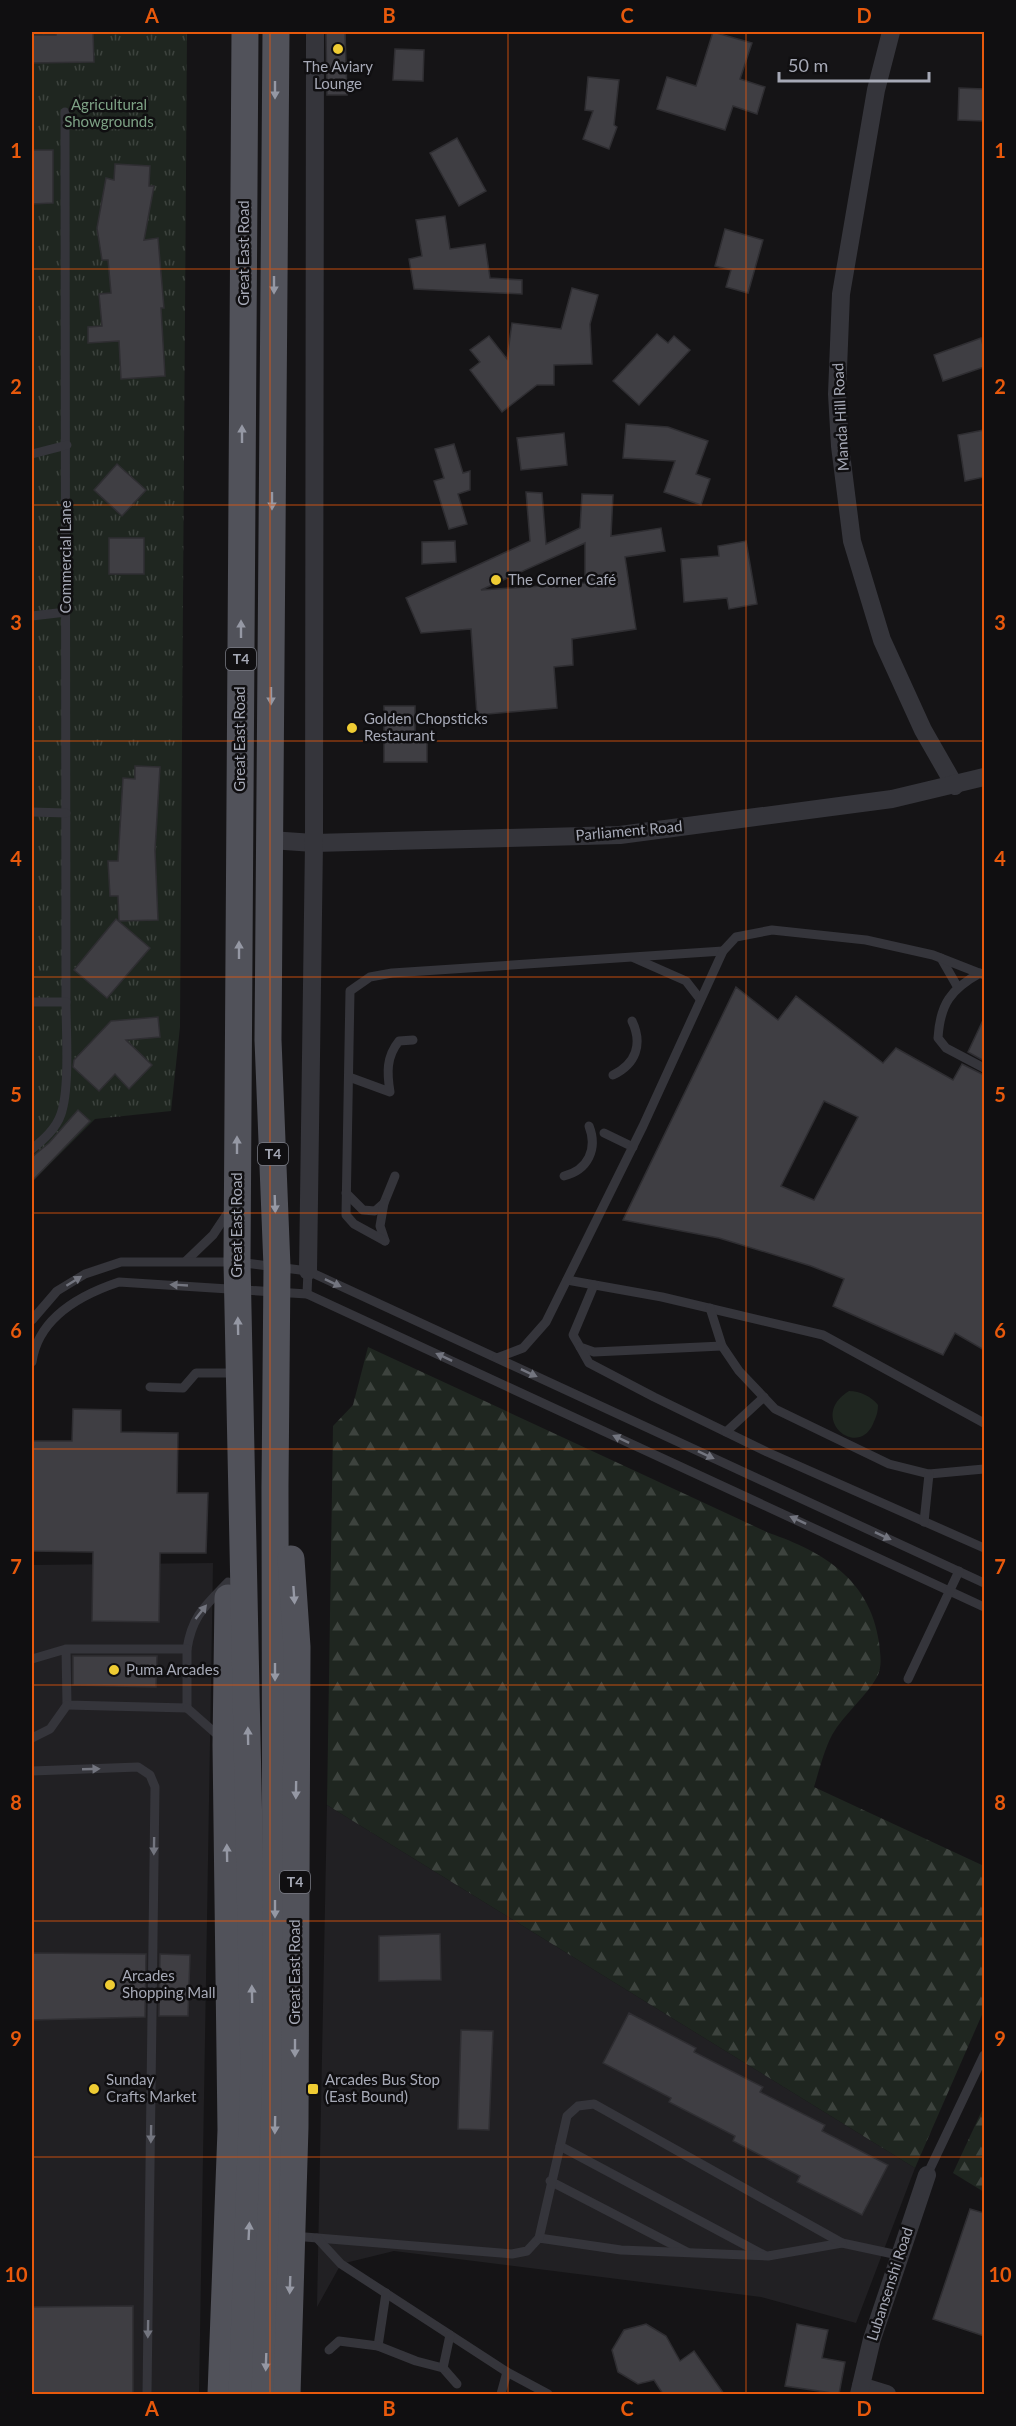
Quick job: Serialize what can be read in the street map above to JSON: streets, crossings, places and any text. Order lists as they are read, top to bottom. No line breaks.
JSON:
{"streets":{"main road":["Great East Road","T4"],"street":["Manda Hill Road","Parliament Road","Lubansenshi Road"],"lane":["Commercial Lane"]},"crossings":[["Great East Road","Parliament Road"],["Manda Hill Road","Parliament Road"]],"parks":["Agricultural Showgrounds"],"places":{"other":["The Aviary Lounge","The Corner Café","Golden Chopsticks Restaurant","Puma Arcades","Arcades Shopping Mall","Sunday Crafts Market"],"transit":["Arcades Bus Stop (East Bound)"]},"scale_bar":"50 m","grid":{"columns":["A","B","C","D"],"rows":["1","2","3","4","5","6","7","8","9","10"]}}
